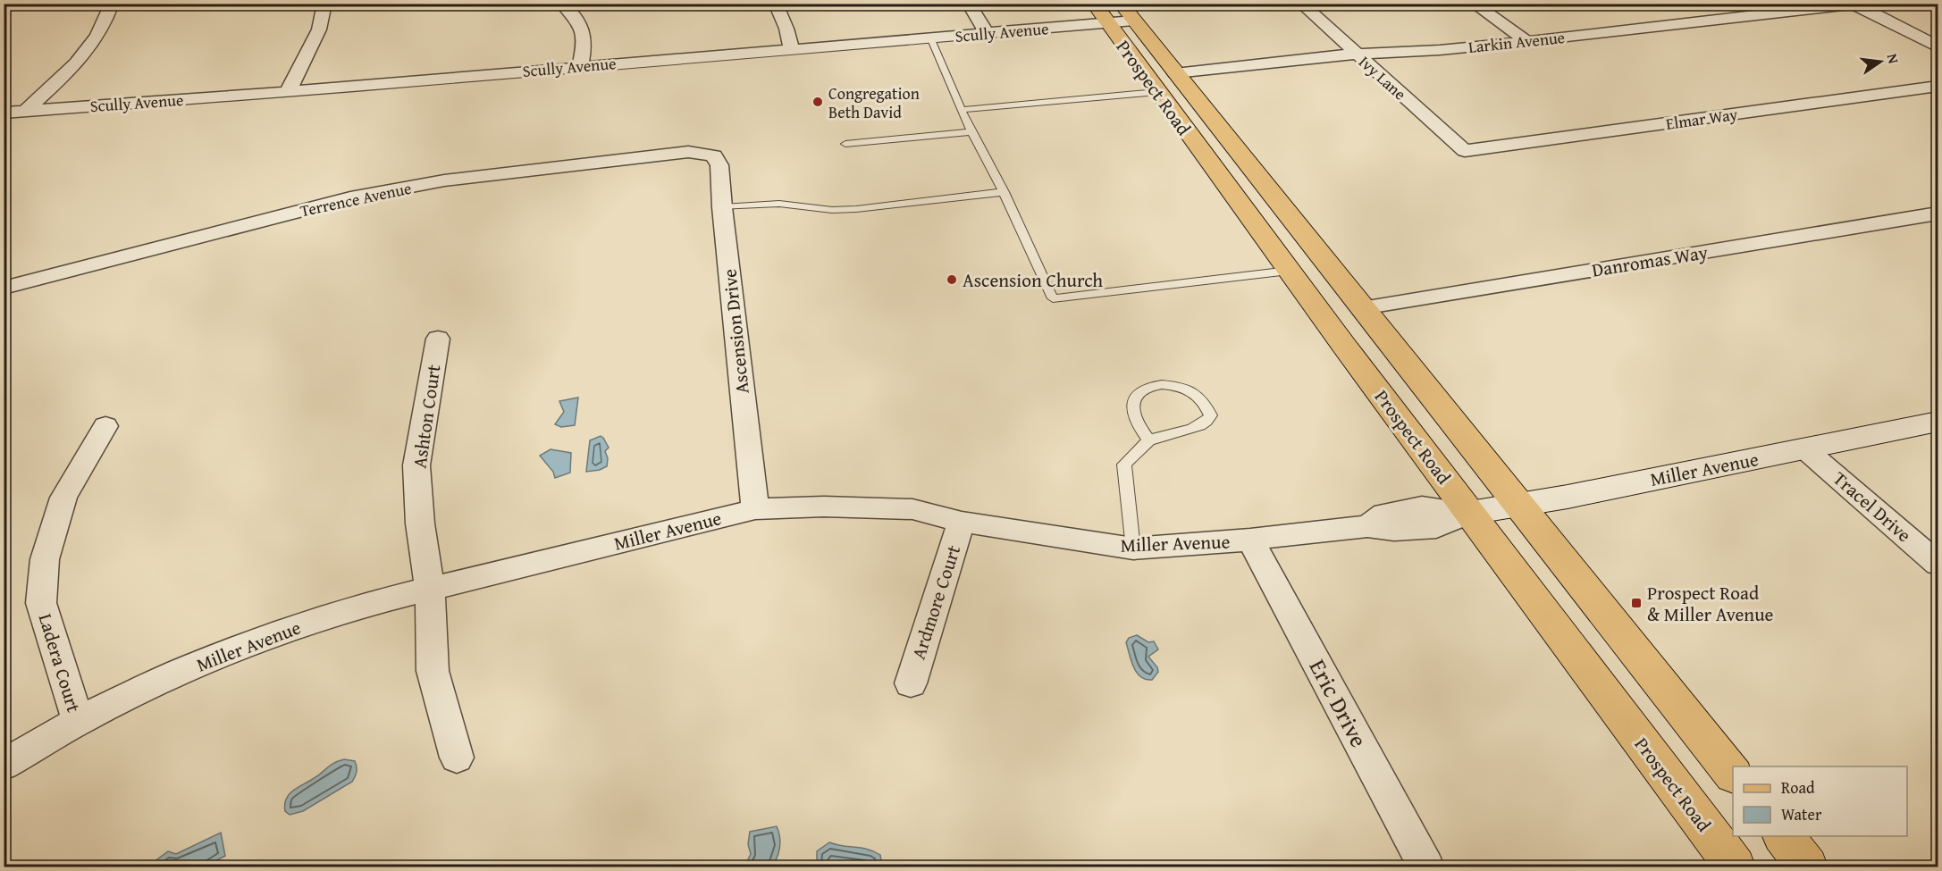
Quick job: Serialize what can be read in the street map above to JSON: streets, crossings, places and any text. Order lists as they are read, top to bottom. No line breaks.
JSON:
{"streets":{"main road":["Prospect Road","Miller Avenue"],"street":["Scully Avenue","Larkin Avenue","Ivy Lane","Elmar Way","Terrence Avenue","Danromas Way","Ascension Drive","Ashton Court","Tracel Drive","Ardmore Court","Ladera Court","Eric Drive"]},"crossings":[["Scully Avenue","Prospect Road"],["Larkin Avenue","Ivy Lane"],["Larkin Avenue","Prospect Road"],["Ivy Lane","Elmar Way"],["Prospect Road","Danromas Way"],["Prospect Road","Miller Avenue"],["Terrence Avenue","Ascension Drive"],["Ascension Drive","Miller Avenue"],["Ashton Court","Miller Avenue"],["Miller Avenue","Tracel Drive"],["Miller Avenue","Ardmore Court"],["Miller Avenue","Ladera Court"],["Miller Avenue","Eric Drive"]],"places":{"other":["Congregation Beth David","Ascension Church"],"transit":["Prospect Road & Miller Avenue"]},"legend":["Road","Water"],"north":"right"}
